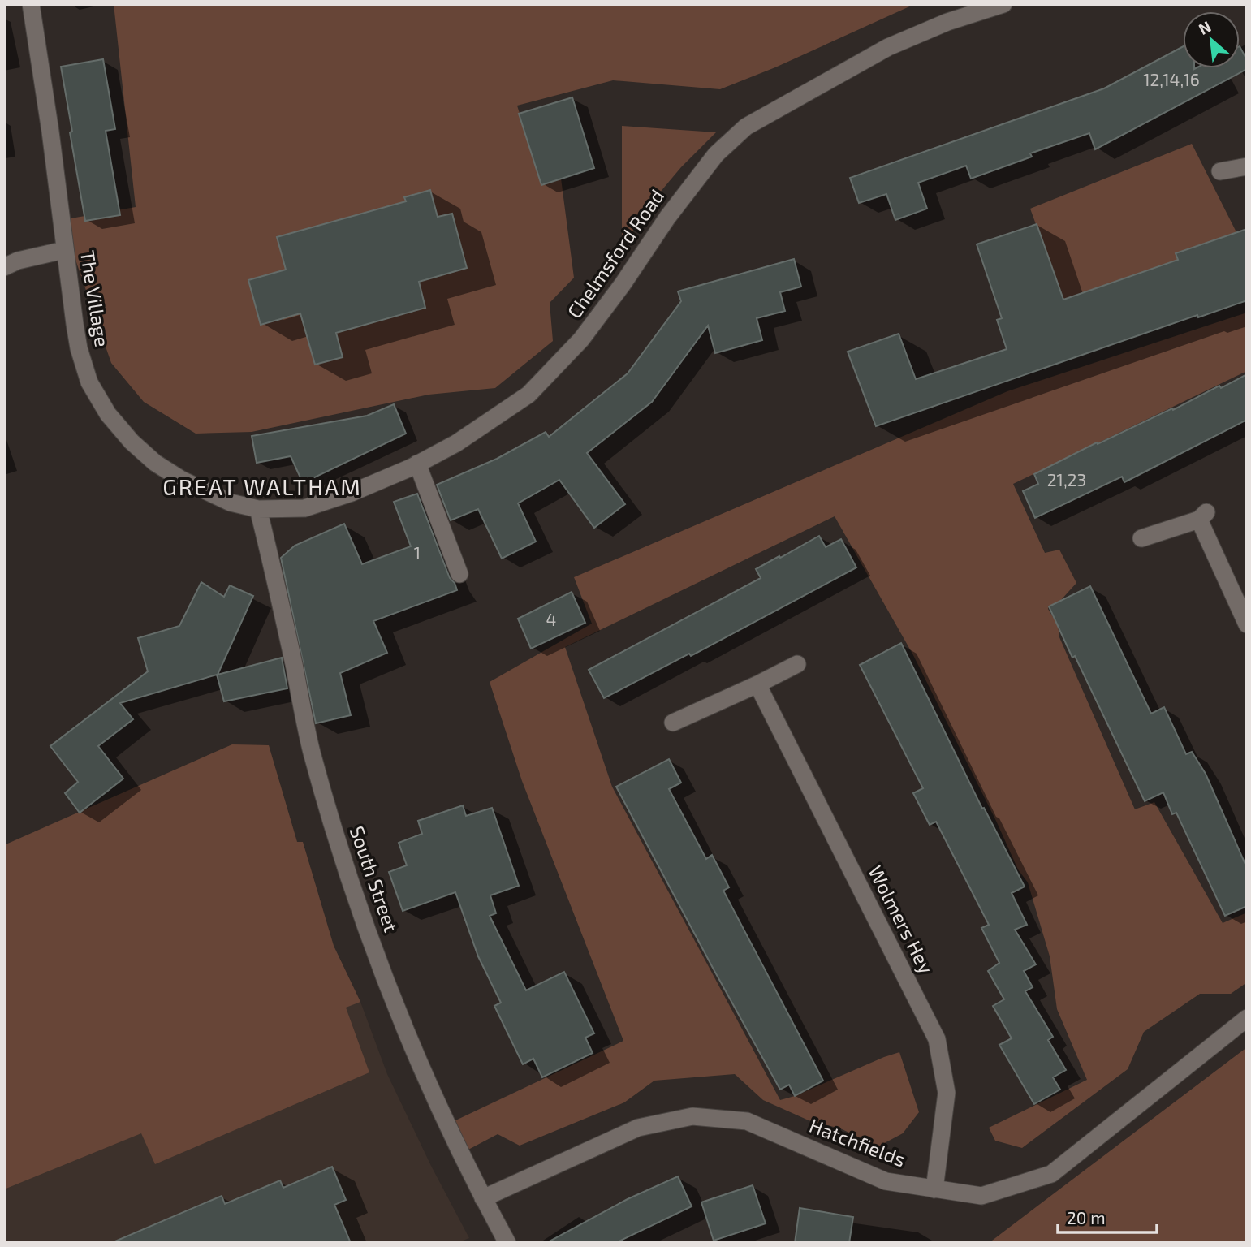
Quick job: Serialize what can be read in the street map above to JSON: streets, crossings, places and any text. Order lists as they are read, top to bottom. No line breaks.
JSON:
{"streets":{"street":["Chelmsford Road","The Village","South Street","Wolmers Hey","Hatchfields"]},"crossings":[["Chelmsford Road","The Village"],["Chelmsford Road","South Street"],["The Village","South Street"],["South Street","Hatchfields"],["Wolmers Hey","Hatchfields"]],"districts":["GREAT WALTHAM"],"house_numbers":["12,14,16","21,23","1","4"],"scale_bar":"20 m","north":"top left"}
